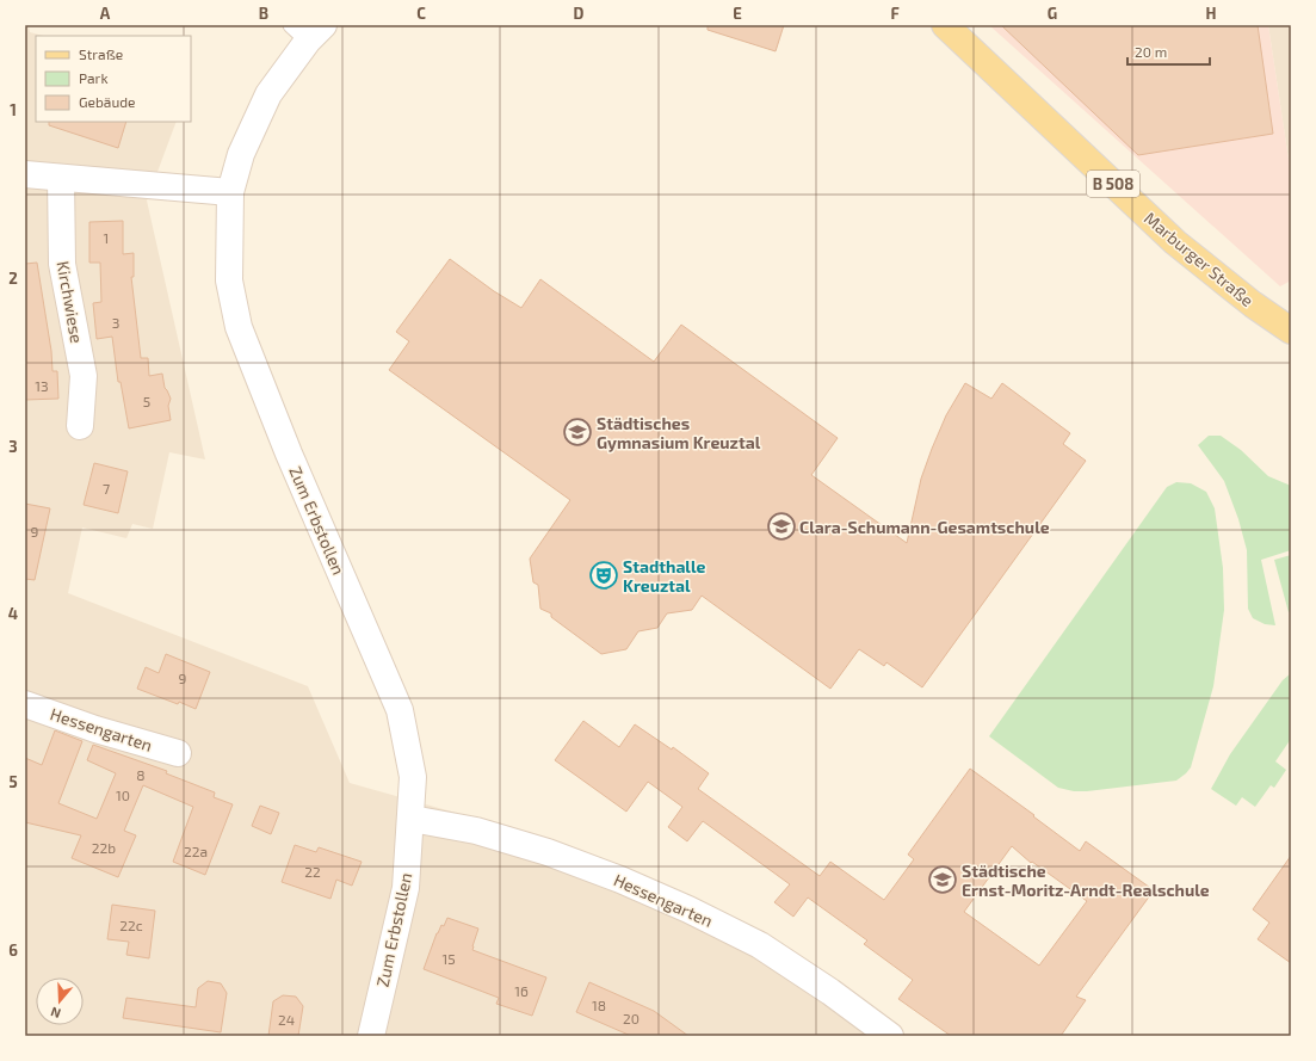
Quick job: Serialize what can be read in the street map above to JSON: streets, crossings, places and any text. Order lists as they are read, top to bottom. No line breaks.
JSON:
{"streets":{"main road":["B 508","Marburger Straße"],"street":["Kirchwiese","Zum Erbstollen","Hessengarten"]},"crossings":[["Zum Erbstollen","Hessengarten"]],"places":{"school or university":["Städtisches Gymnasium Kreuztal","Clara-Schumann-Gesamtschule","Städtische Ernst-Moritz-Arndt-Realschule"],"theatre":["Stadthalle Kreuztal"]},"house_numbers":["1","3","13","5","7","9","9","8","10","22b","22a","22","22c","15","16","18","20","24"],"legend":["Straße","Park","Gebäude"],"scale_bar":"20 m","north":"bottom","grid":{"columns":["A","B","C","D","E","F","G","H"],"rows":["1","2","3","4","5","6"]}}
